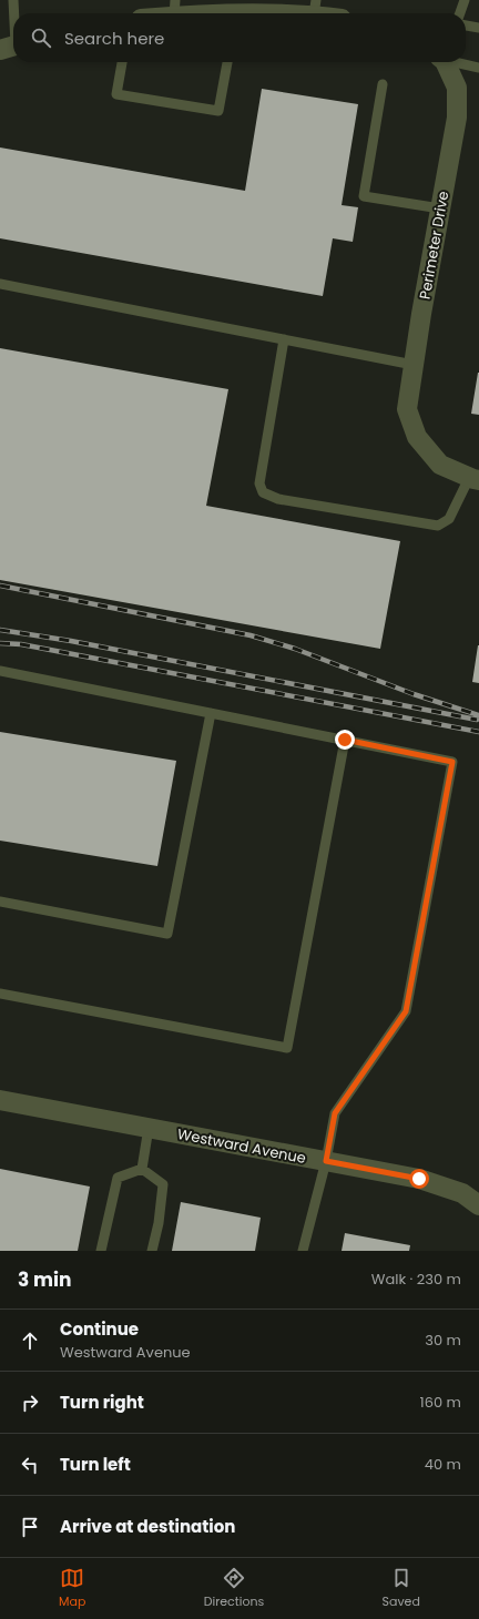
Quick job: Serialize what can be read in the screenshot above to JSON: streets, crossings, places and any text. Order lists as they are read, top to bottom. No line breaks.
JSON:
{"streets":{"street":["Perimeter Drive","Westward Avenue"]},"page":{"search":"Search here","heading":["3 min","Walk · 230 m"],"list":[["Continue","Westward Avenue","30 m"],["Turn right","160 m"],["Turn left","40 m"],"Arrive at destination"],"nav":["Map","Directions","Saved"]}}
